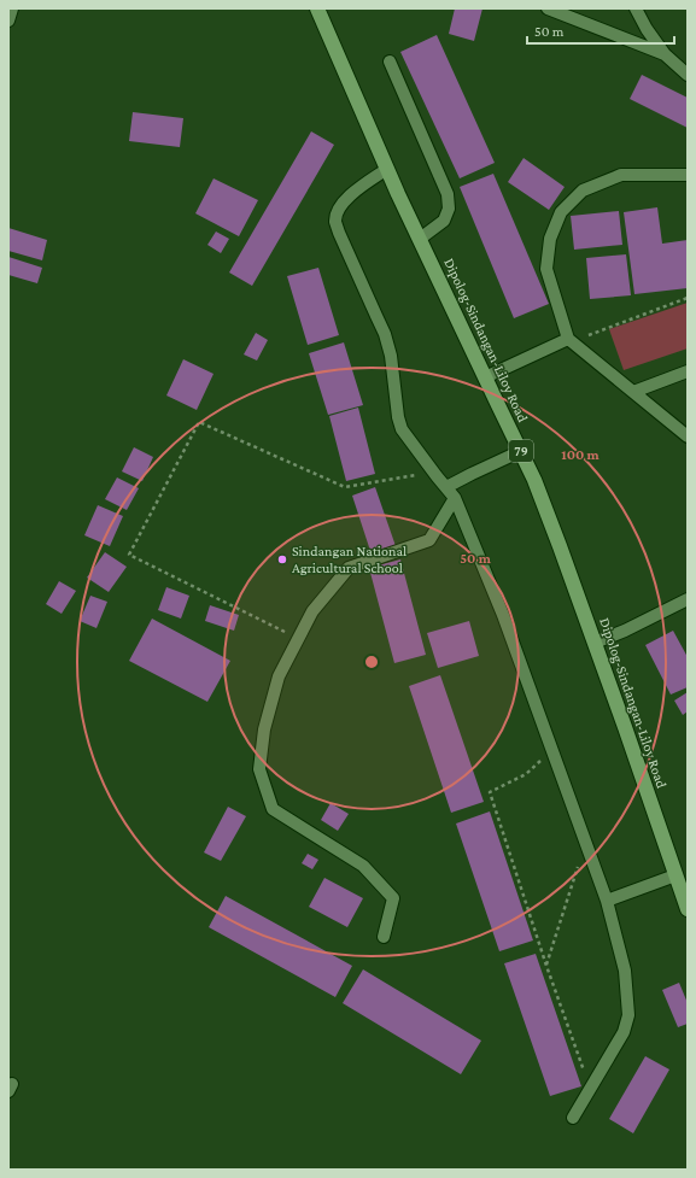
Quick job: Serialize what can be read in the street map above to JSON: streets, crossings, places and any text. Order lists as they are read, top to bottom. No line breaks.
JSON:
{"streets":{"highway":["Dipolog-Sindangan-Liloy Road","79"]},"places":["Sindangan National Agricultural School"],"scale_bar":"50 m","rings":["100 m","50 m"]}
